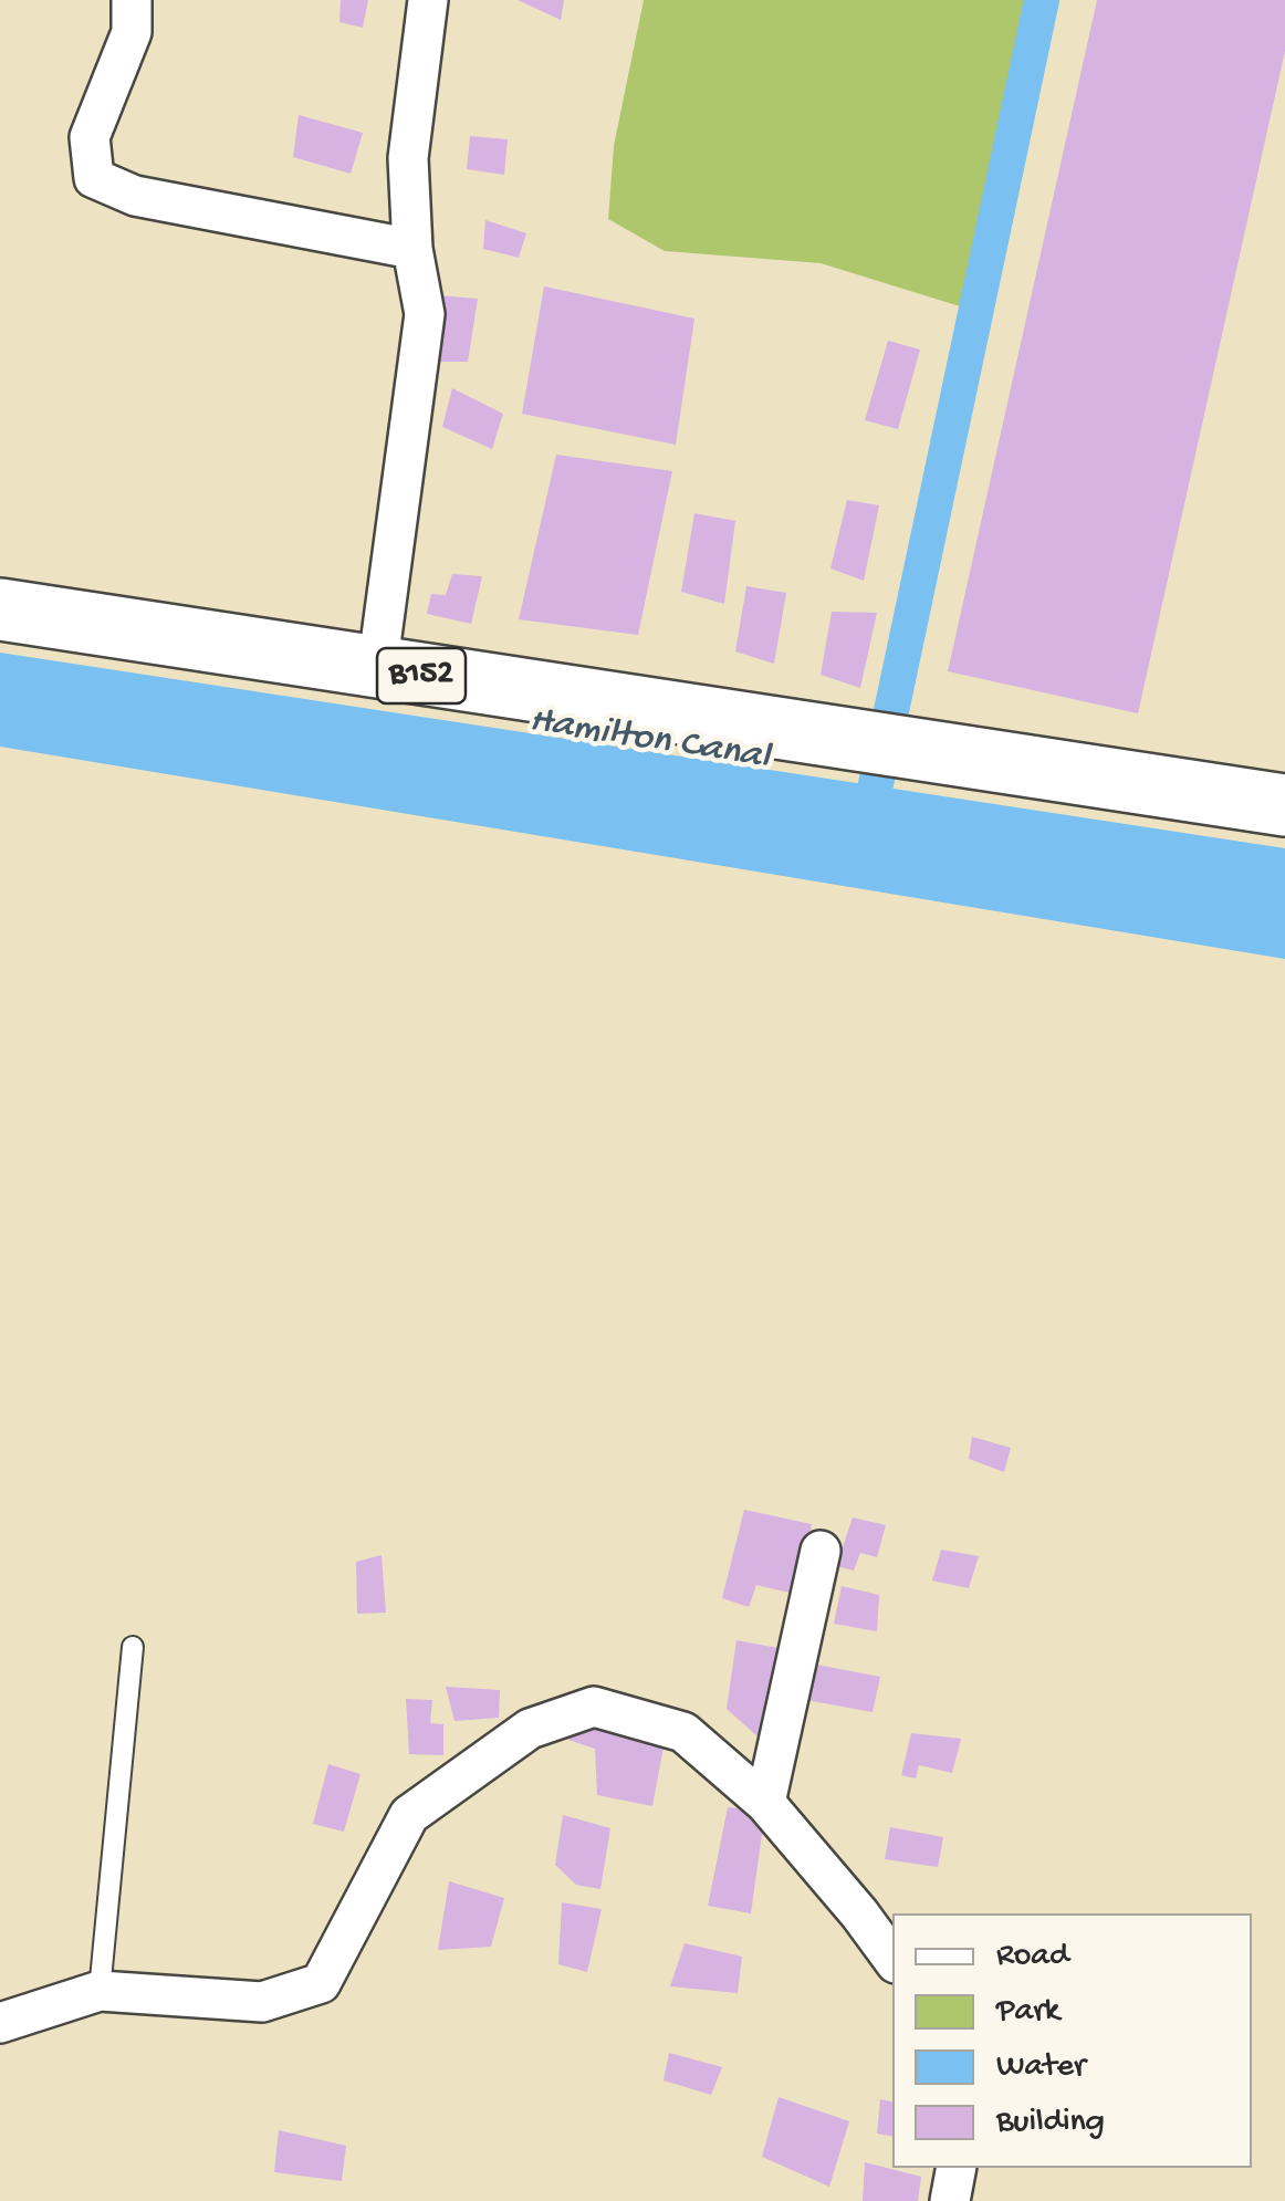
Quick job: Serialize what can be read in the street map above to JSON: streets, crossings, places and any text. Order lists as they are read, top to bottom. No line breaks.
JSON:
{"streets":{"main road":["B152"]},"water":["Hamilton Canal"],"legend":["Road","Park","Water","Building"]}
